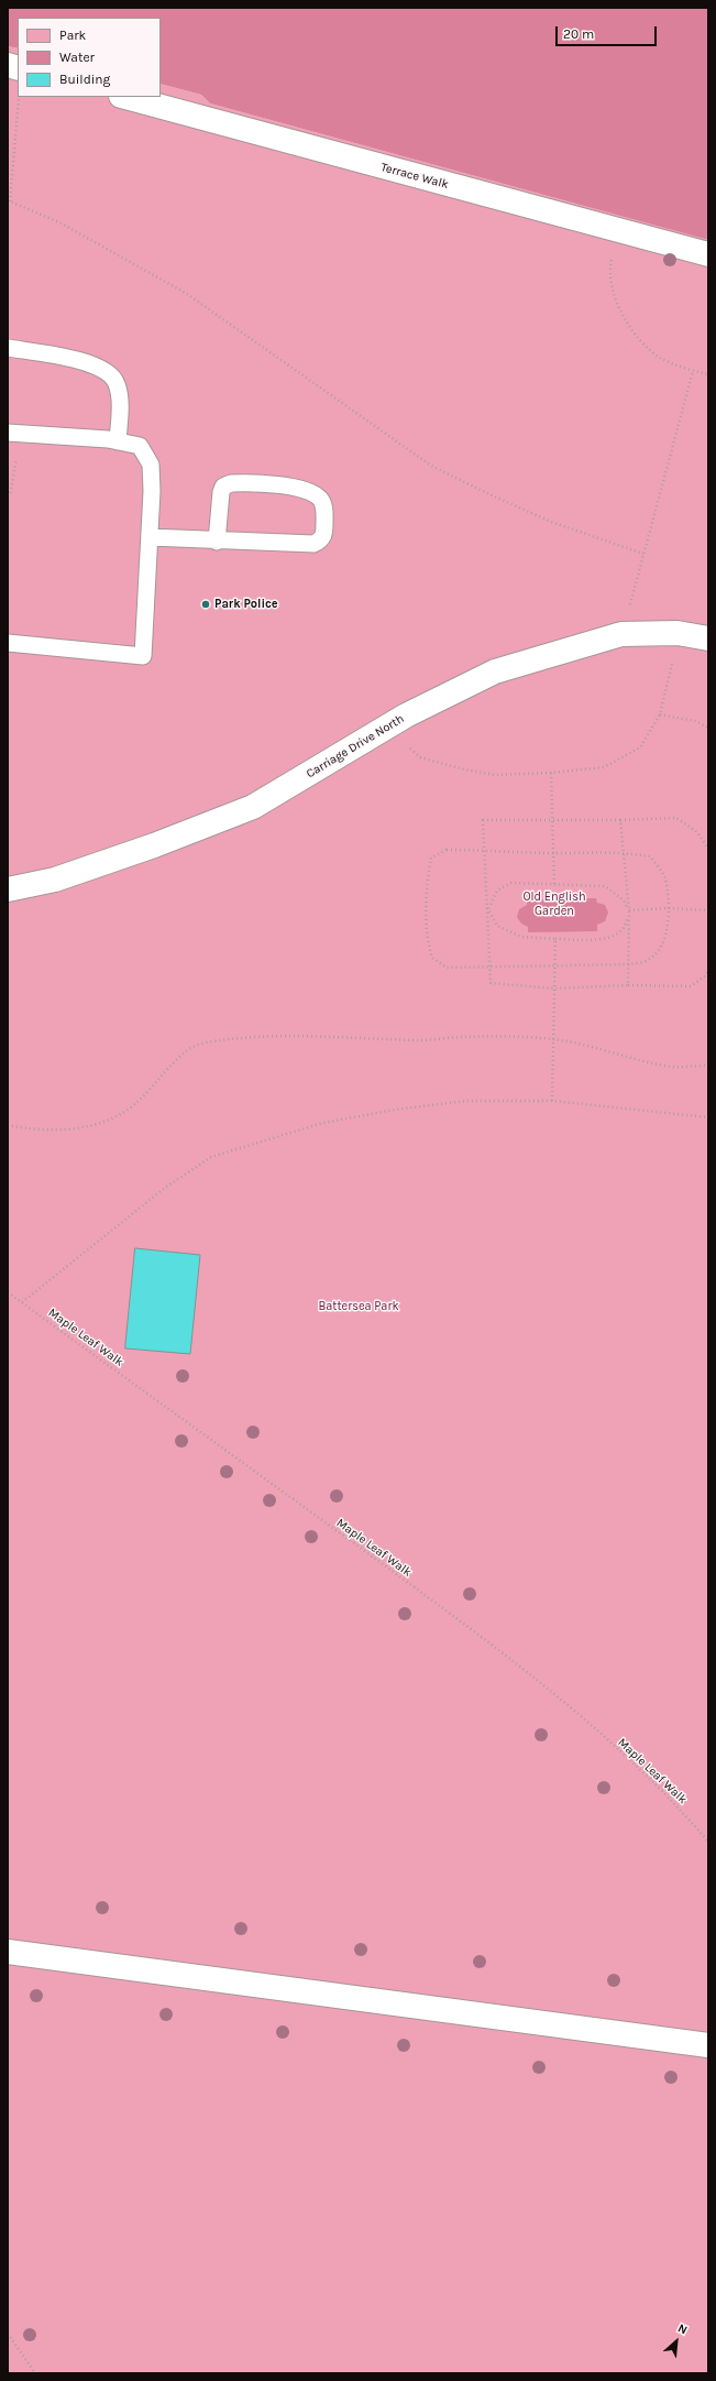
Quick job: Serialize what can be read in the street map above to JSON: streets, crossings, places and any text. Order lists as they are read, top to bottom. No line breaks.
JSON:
{"streets":{"street":["Terrace Walk","Carriage Drive North"],"path":["Maple Leaf Walk"]},"parks":["Old English Garden","Battersea Park"],"places":["Park Police"],"legend":["Park","Water","Building"],"scale_bar":"20 m","north":"top right"}
